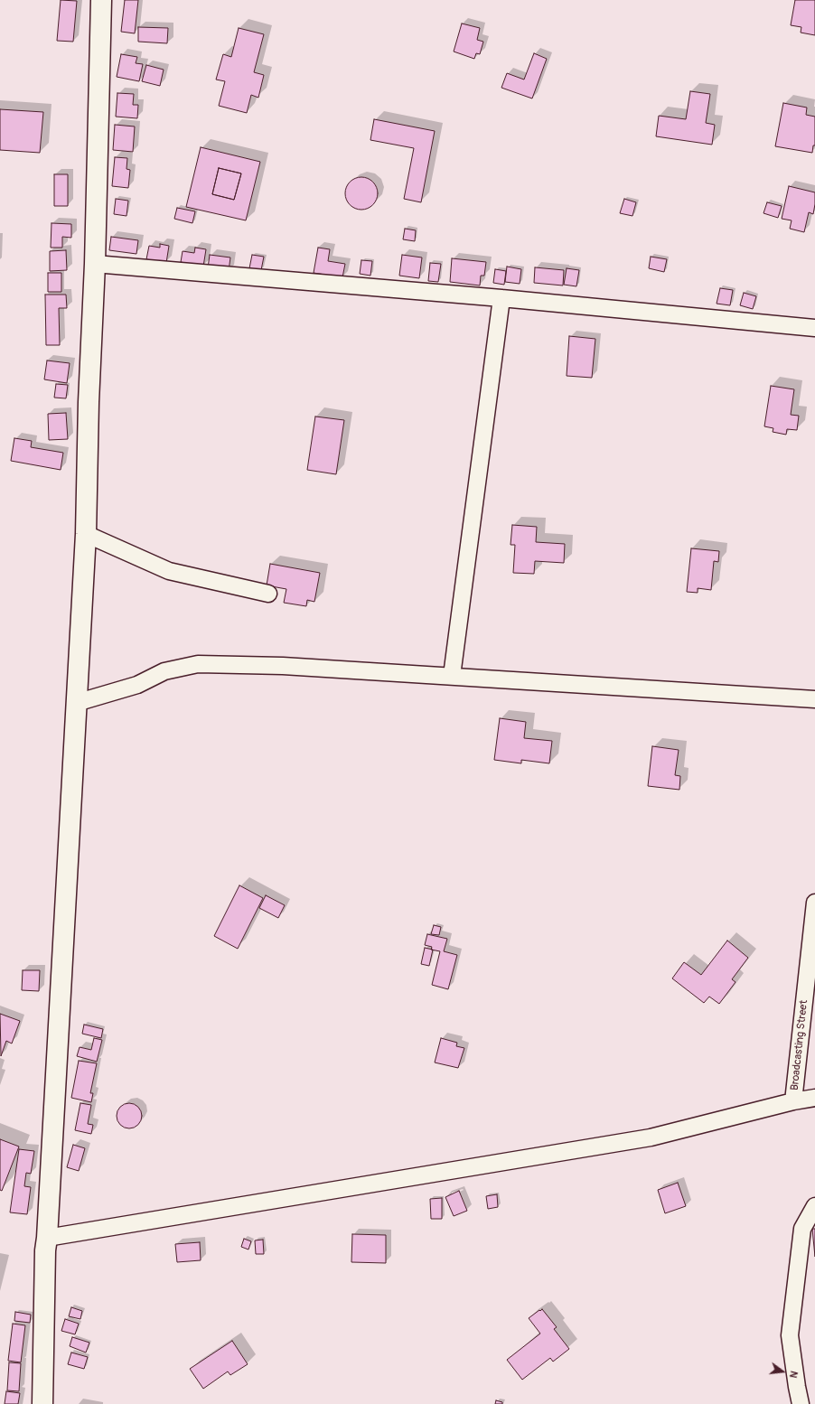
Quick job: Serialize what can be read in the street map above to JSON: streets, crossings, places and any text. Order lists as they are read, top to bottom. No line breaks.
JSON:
{"streets":{"street":["Broadcasting Street"]},"north":"right"}
